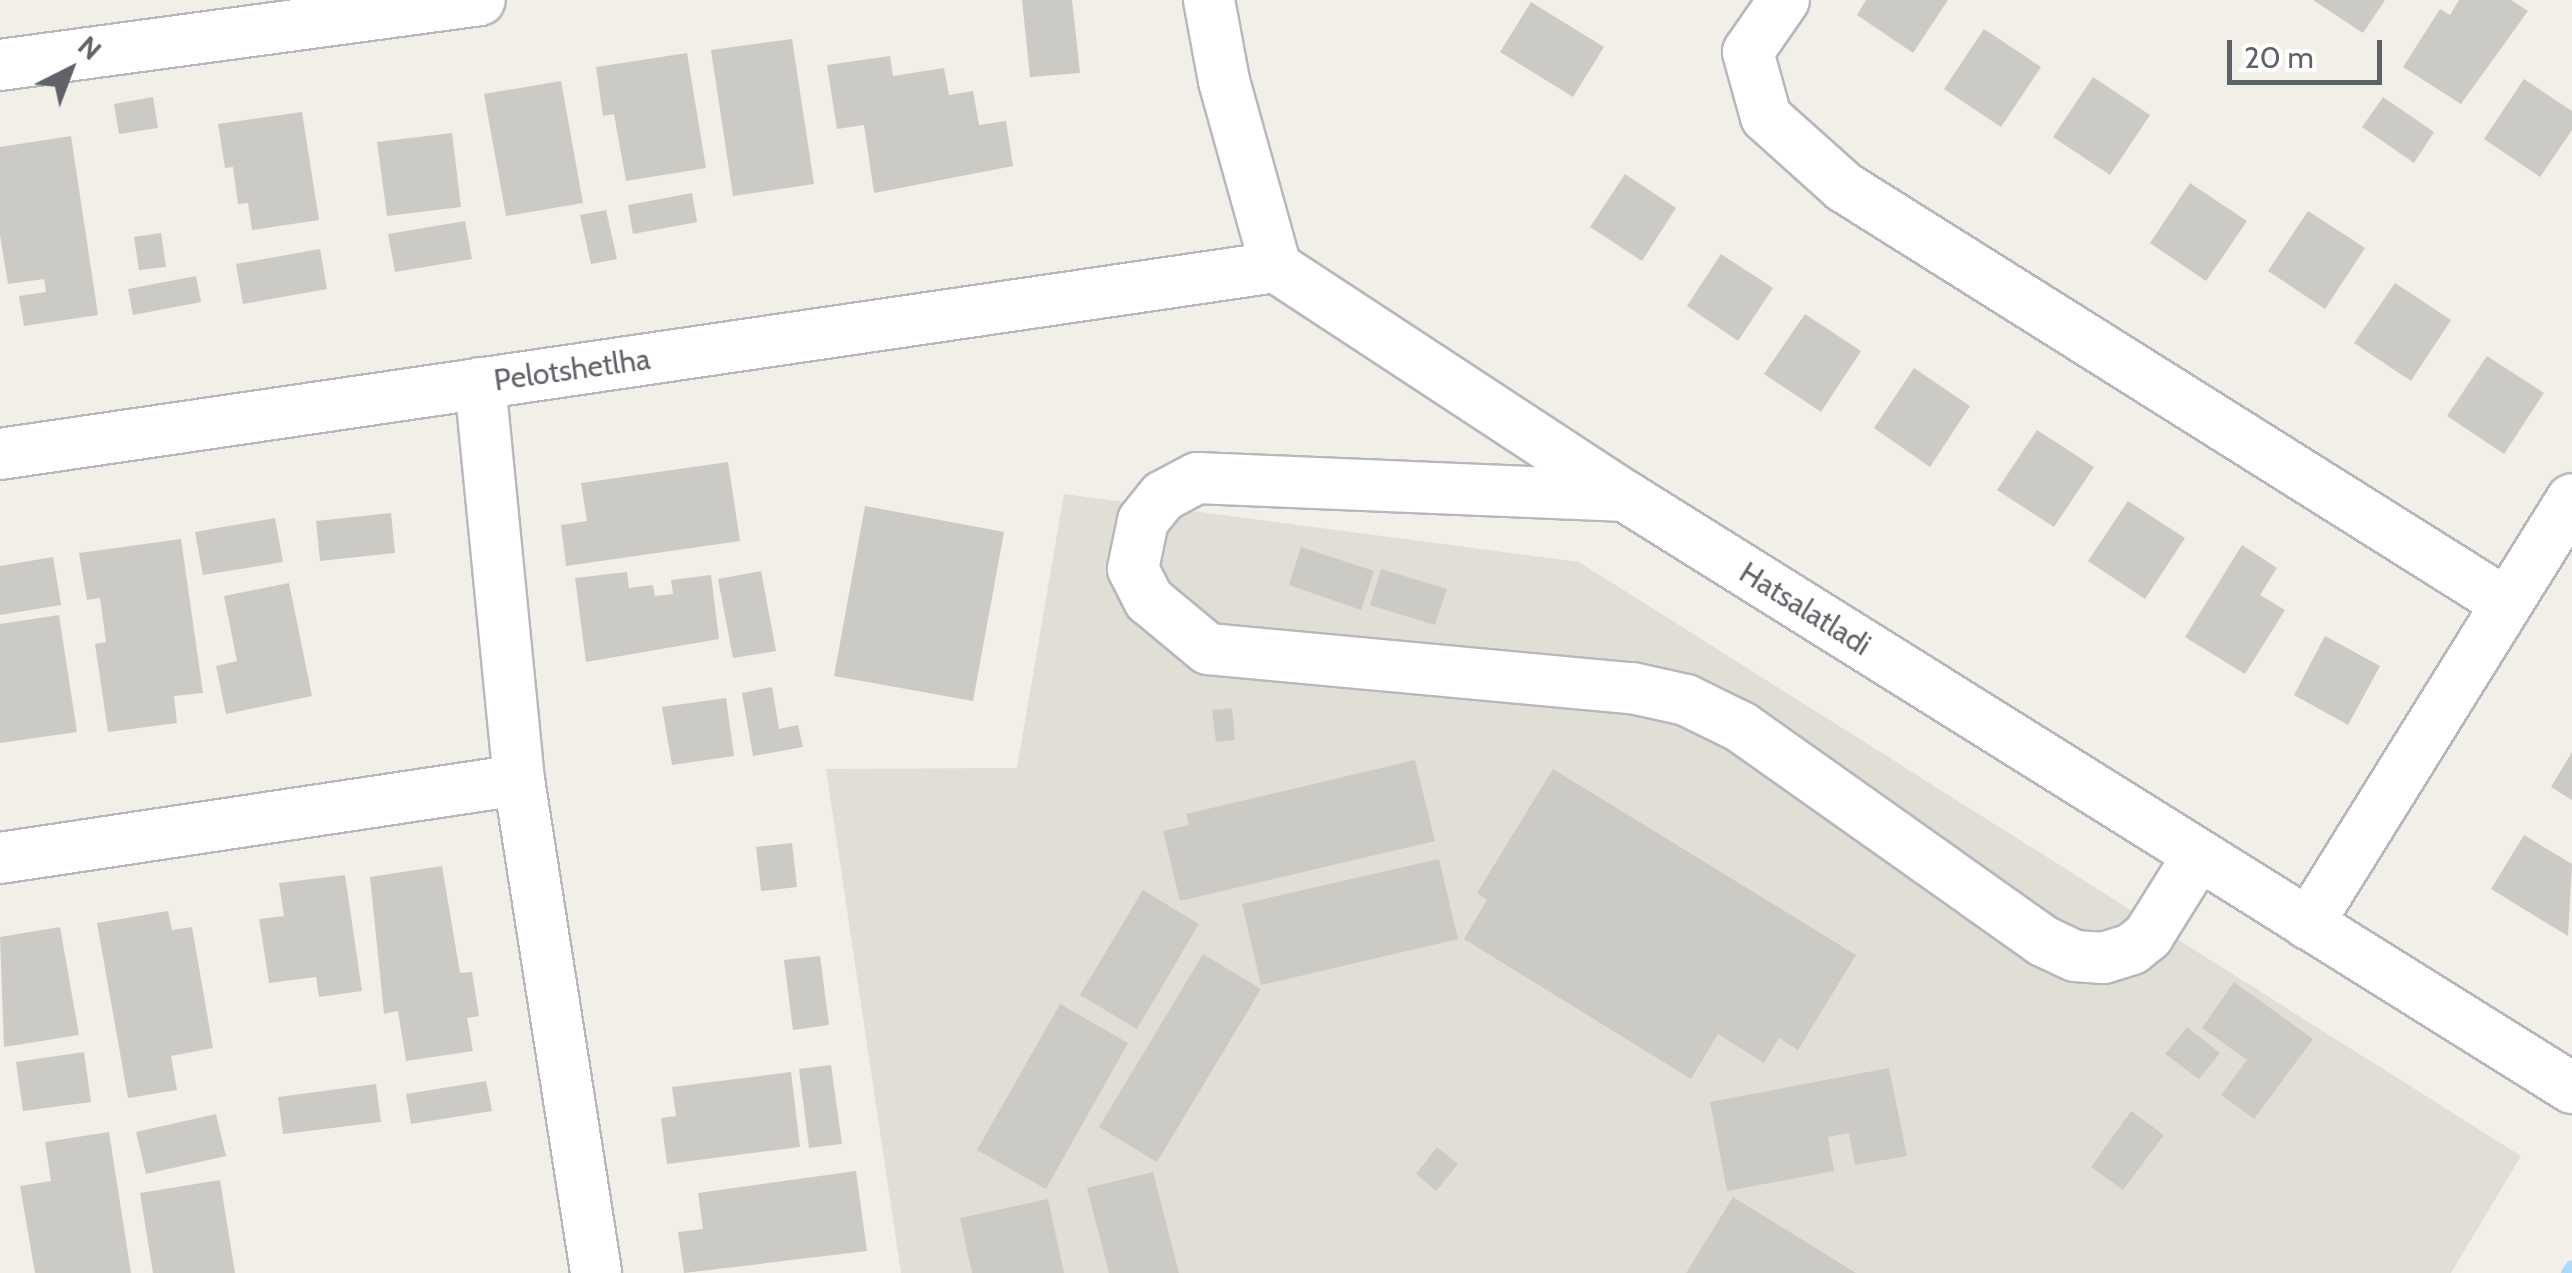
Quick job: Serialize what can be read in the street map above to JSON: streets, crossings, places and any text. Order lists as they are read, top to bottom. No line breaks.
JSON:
{"streets":{"street":["Pelotshetlha","Hatsalatladi"]},"crossings":[["Pelotshetlha","Hatsalatladi"]],"scale_bar":"20 m","north":"top right"}
